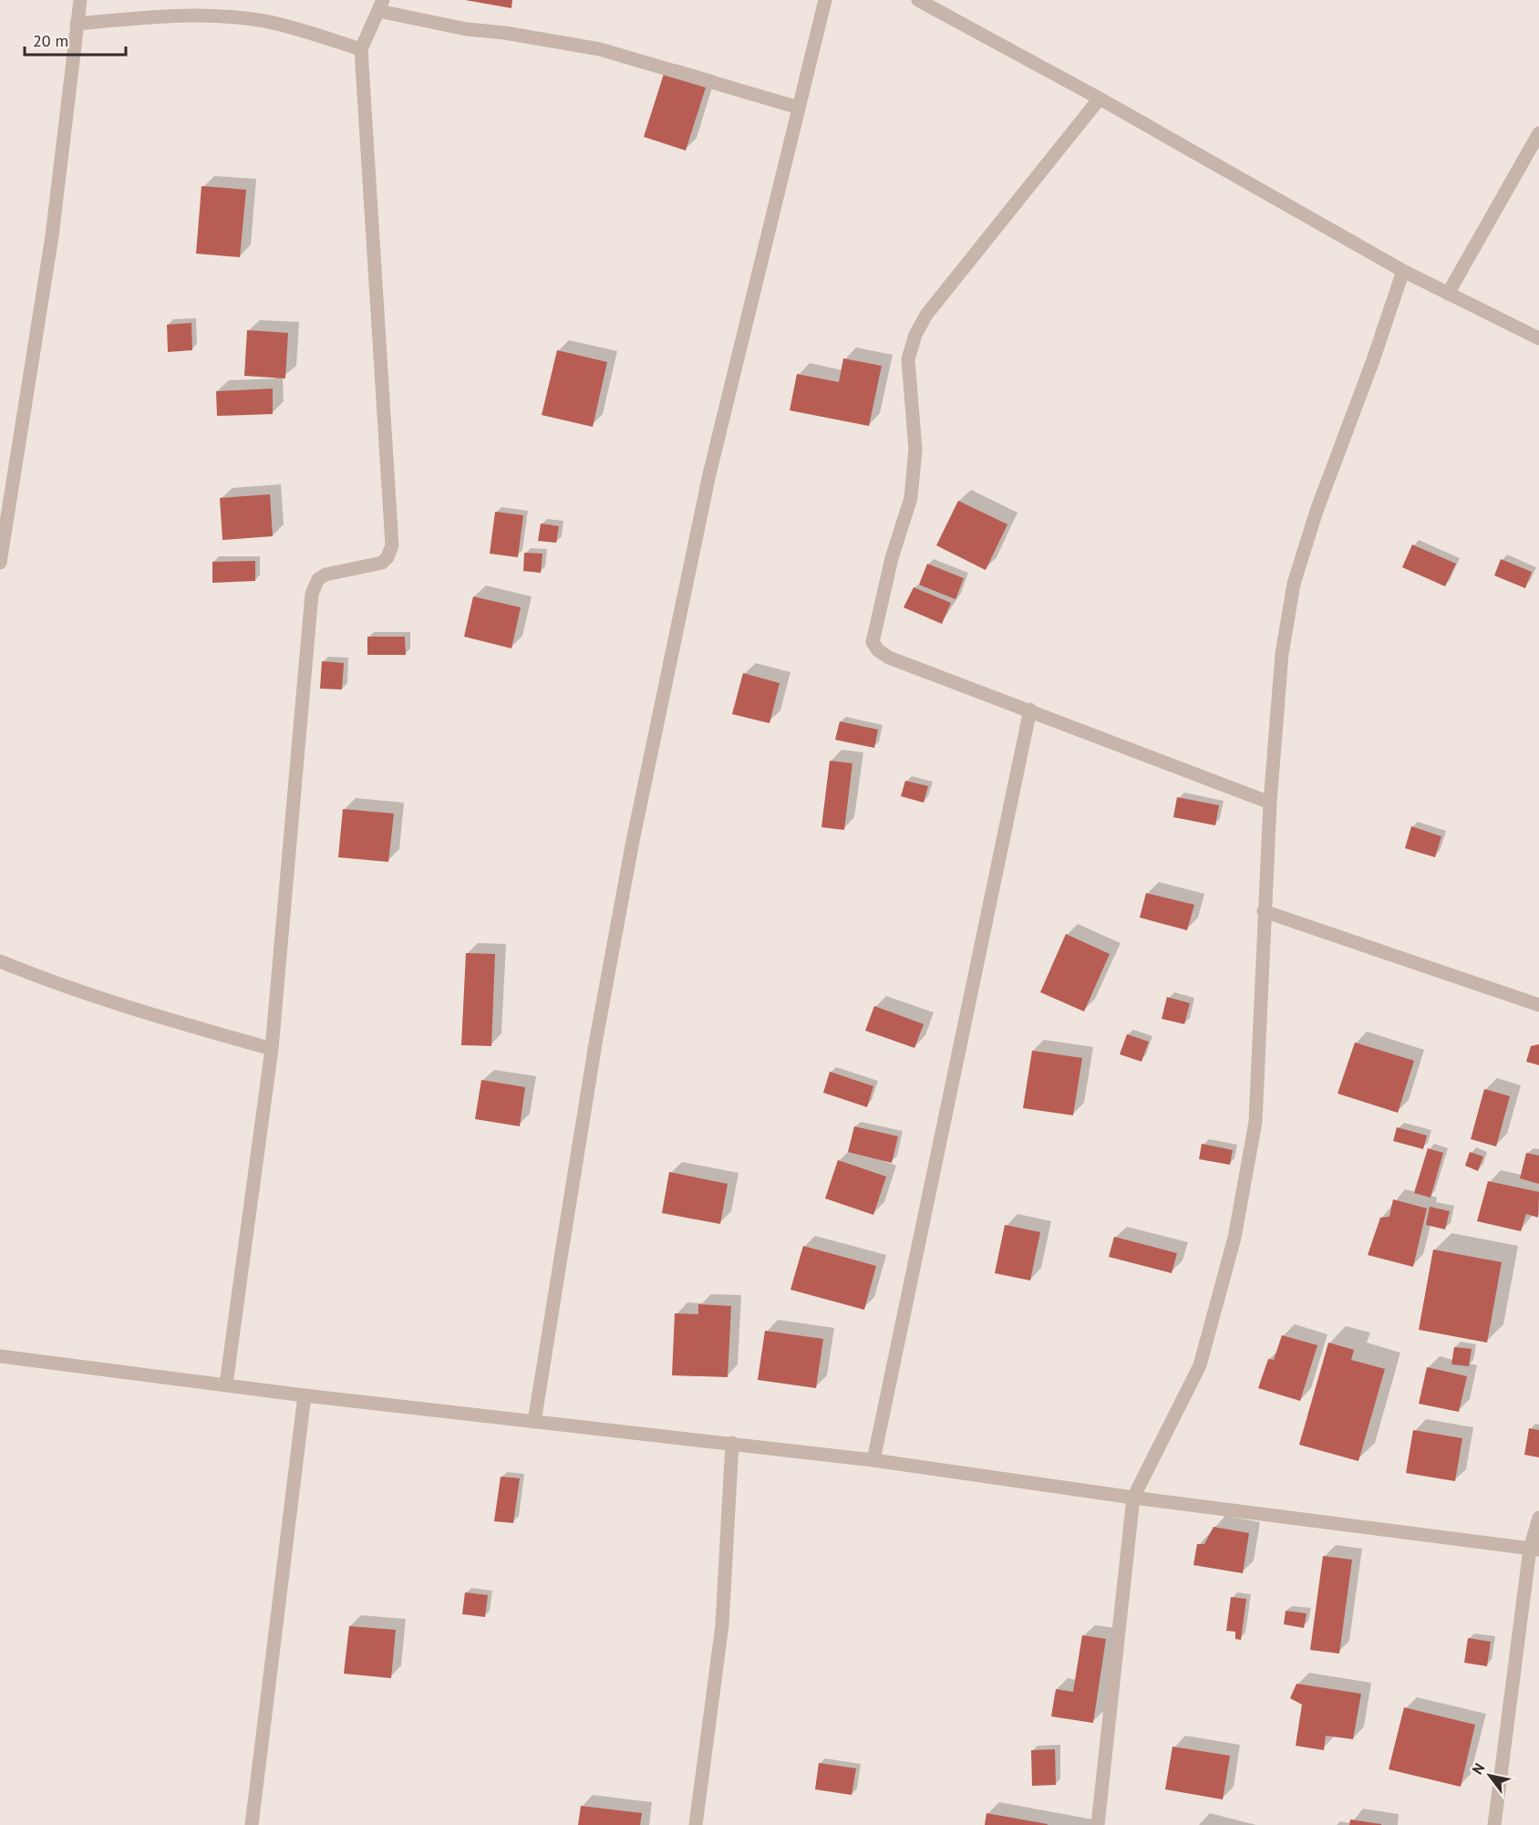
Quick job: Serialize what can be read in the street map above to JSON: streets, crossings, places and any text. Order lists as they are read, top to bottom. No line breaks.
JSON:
{"scale_bar":"20 m","north":"top left"}
